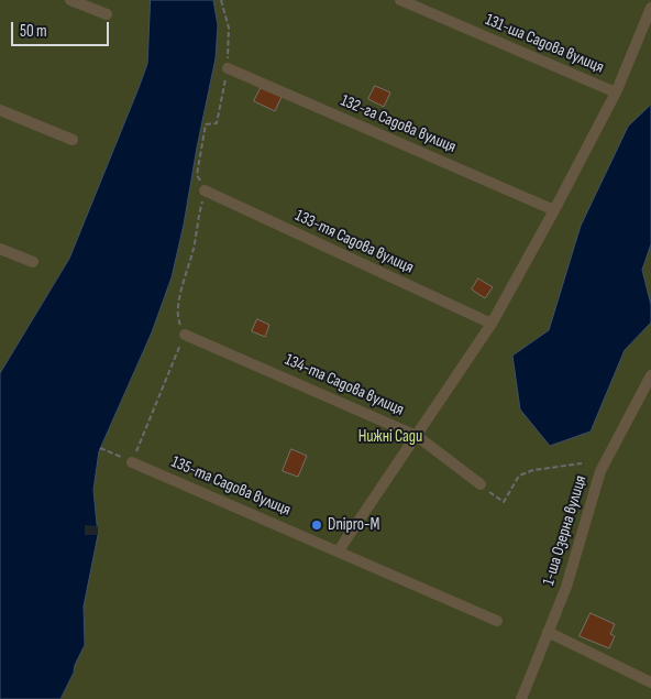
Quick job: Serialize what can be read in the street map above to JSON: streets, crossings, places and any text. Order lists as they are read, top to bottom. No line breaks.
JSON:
{"streets":{"street":["131-ша Садова вулиця","132-га Садова вулиця","133-тя Садова вулиця","134-та Садова вулиця","135-та Садова вулиця","1-ша Озерна вулиця"]},"parks":["Нижні Сади"],"places":["Dnipro-M"],"scale_bar":"50 m"}
